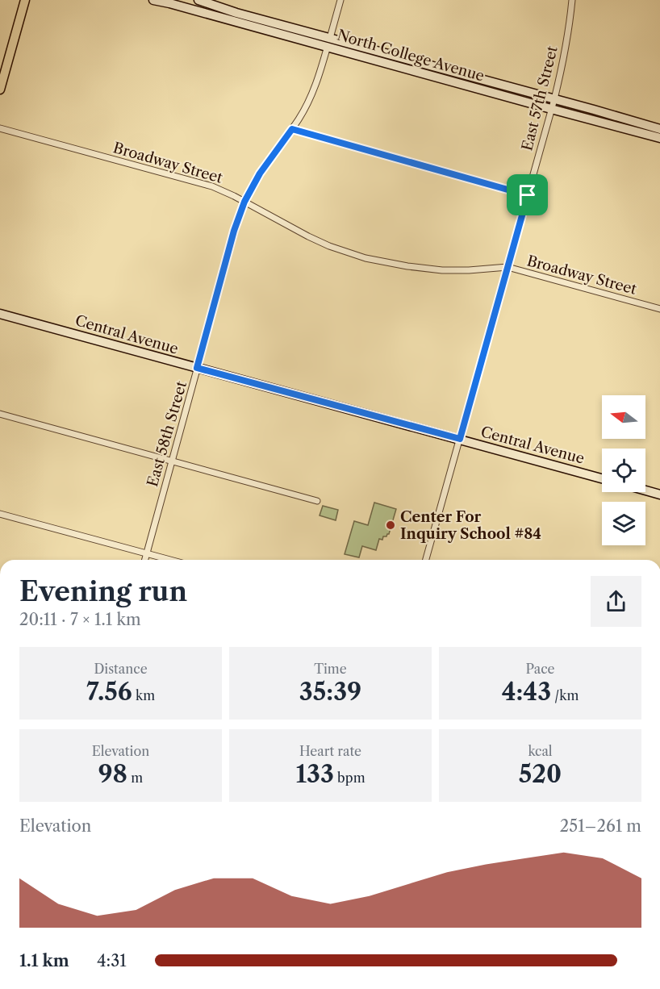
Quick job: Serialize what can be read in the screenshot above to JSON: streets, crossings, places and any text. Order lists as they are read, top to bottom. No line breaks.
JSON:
{"streets":{"main road":["North College Avenue","Central Avenue"],"street":["East 57th Street","Broadway Street","East 58th Street"]},"crossings":[["North College Avenue","East 57th Street"],["North College Avenue","East 58th Street"],["East 57th Street","Broadway Street"],["East 57th Street","Central Avenue"],["Broadway Street","East 58th Street"],["Central Avenue","East 58th Street"]],"places":["Center For Inquiry School #84"],"north":"left","page":{"heading":["Evening run","20:11 · 7 × 1.1 km"],"stats":[["Distance","7.56 km"],["Time","35:39"],["Pace","4:43 /km"],["Elevation","98 m"],["Heart rate","133 bpm"],["kcal","520"]],"chart":["Elevation","251–261 m"],"list":[{"name":"1.1 km","note":"4:31"}]}}
